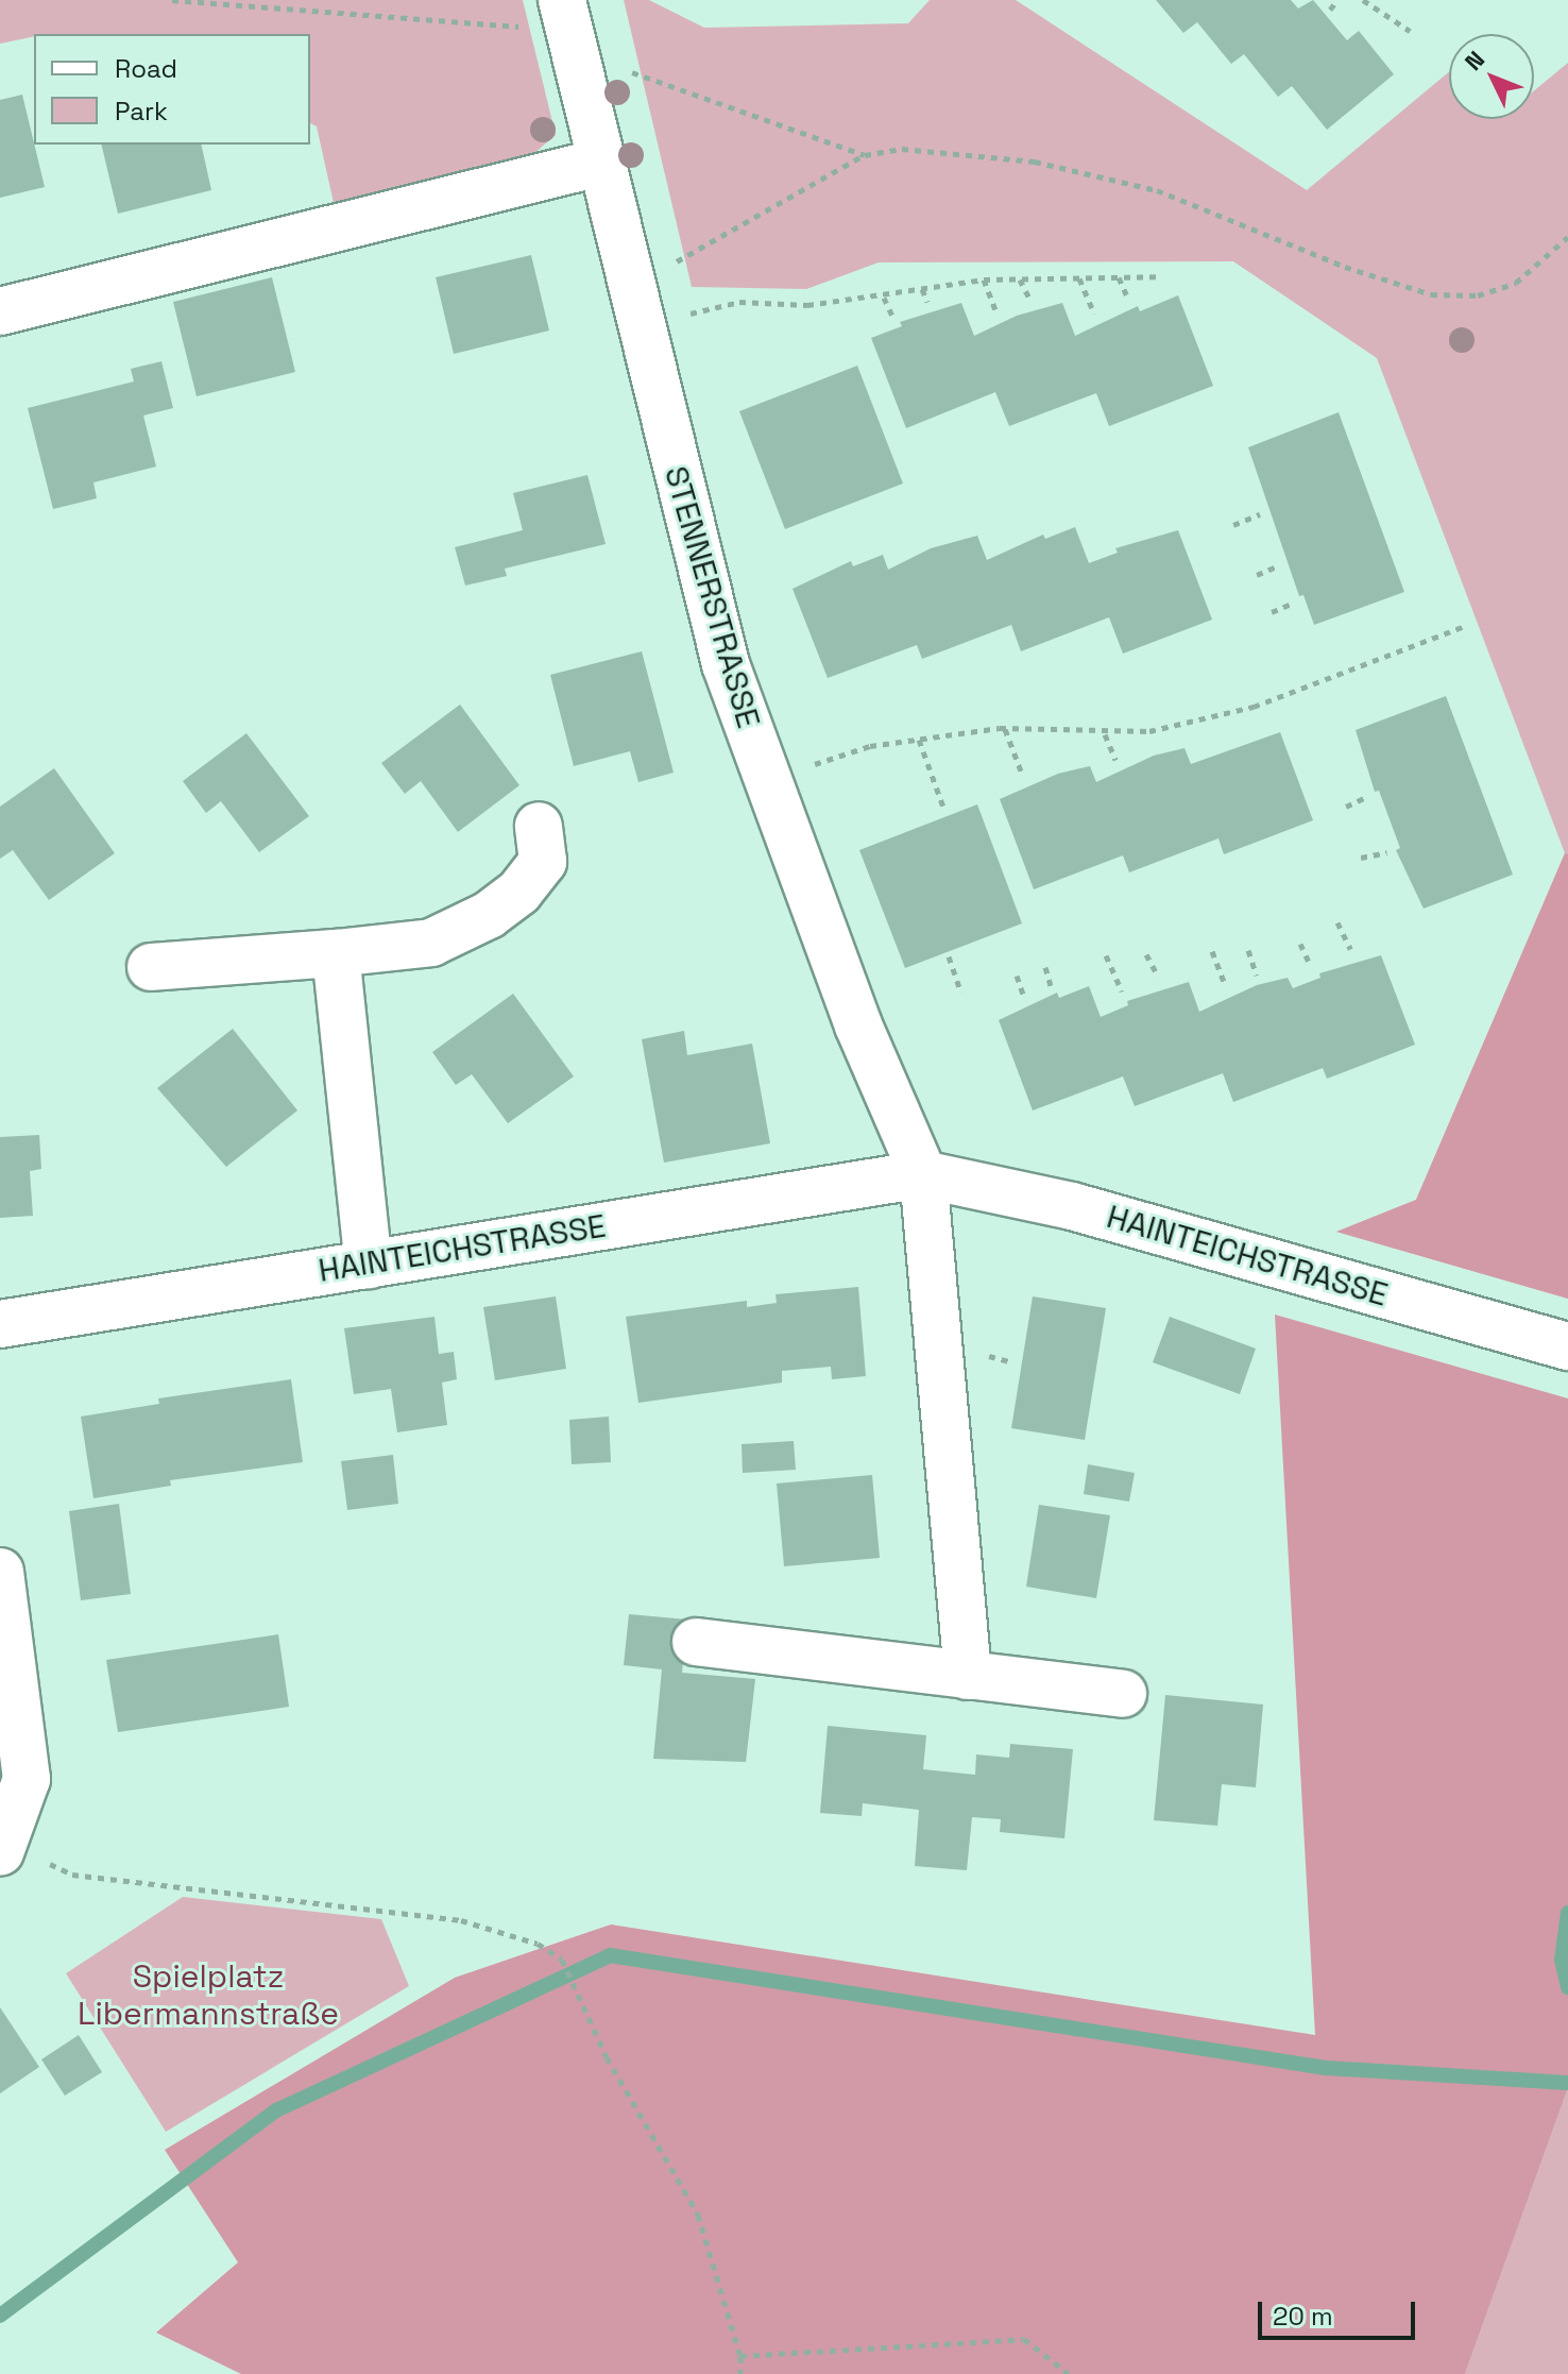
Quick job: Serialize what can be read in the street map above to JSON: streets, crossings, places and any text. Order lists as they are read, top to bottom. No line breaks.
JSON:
{"streets":{"street":["STENNERSTRASSE","HAINTEICHSTRASSE"]},"crossings":[["STENNERSTRASSE","HAINTEICHSTRASSE"]],"parks":["Spielplatz Libermannstraße"],"legend":["Road","Park"],"scale_bar":"20 m","north":"top left"}
